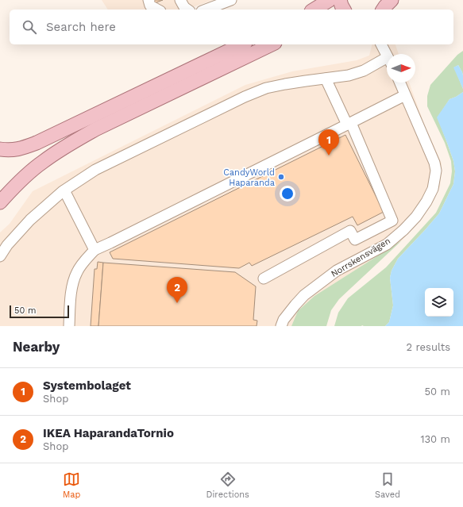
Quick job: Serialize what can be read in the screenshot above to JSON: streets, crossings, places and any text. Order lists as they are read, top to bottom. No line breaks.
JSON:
{"streets":{"street":["Norrskensvägen"]},"places":["CandyWorld Haparanda"],"scale_bar":"50 m","north":"right","page":{"search":"Search here","pins":["1","2"],"scale":"50 m","heading":["Nearby","2 results"],"list":[{"mark":"1","name":"Systembolaget","note":"Shop","value":"50 m"},{"mark":"2","name":"IKEA HaparandaTornio","note":"Shop","value":"130 m"}],"nav":["Map","Directions","Saved"]}}
